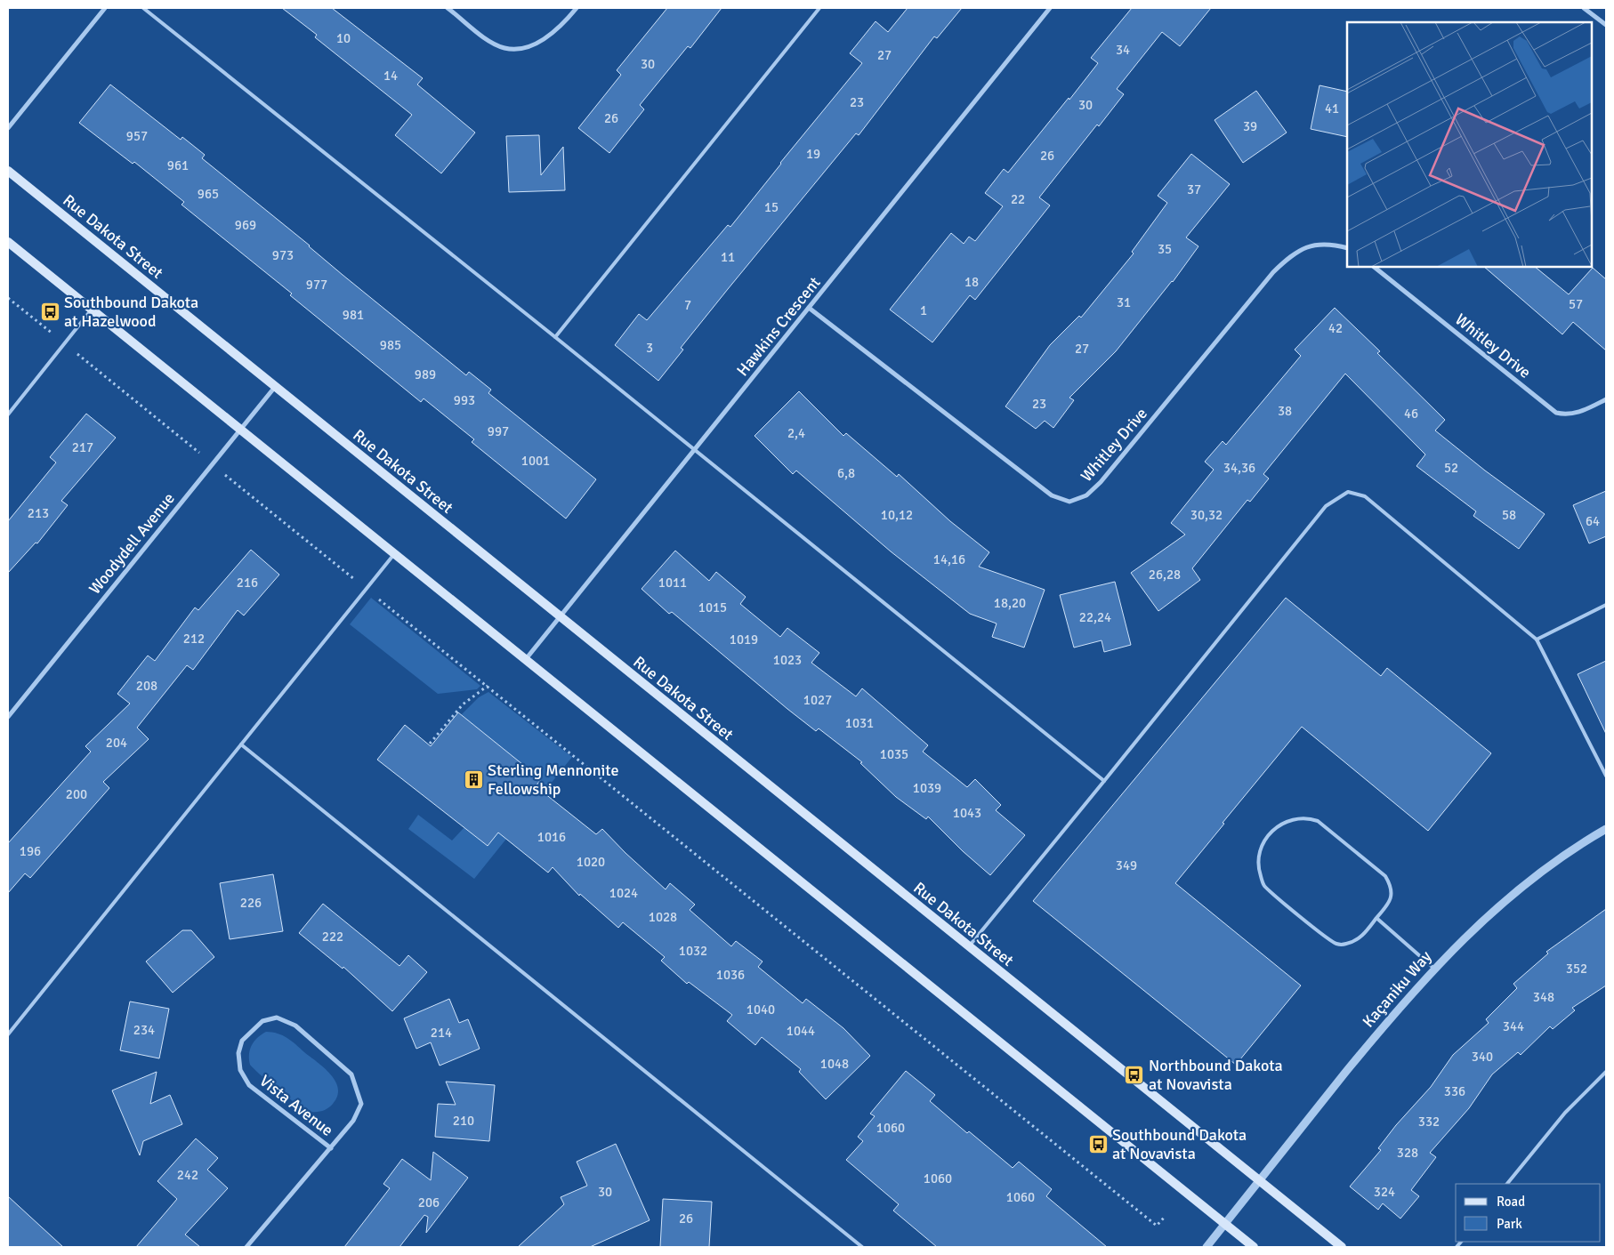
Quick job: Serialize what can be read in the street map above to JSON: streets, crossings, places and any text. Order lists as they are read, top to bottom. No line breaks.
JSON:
{"streets":{"main road":["Rue Dakota Street"],"street":["Hawkins Crescent","Whitley Drive","Woodydell Avenue","Kaçaniku Way","Vista Avenue"]},"crossings":[["Rue Dakota Street","Hawkins Crescent"],["Rue Dakota Street","Woodydell Avenue"],["Rue Dakota Street","Kaçaniku Way"],["Hawkins Crescent","Whitley Drive"]],"places":{"bus stop":["Southbound Dakota at Hazelwood","Northbound Dakota at Novavista","Southbound Dakota at Novavista"],"building":["Sterling Mennonite Fellowship"]},"house_numbers":["10","34","27","30","14","23","30","41","26","39","957","19","26","961","37","965","22","15","969","35","973","11","18","977","31","57","7","1","981","42","985","3","27","989","993","23","38","46","997","2,4","217","1001","34,36","52","6,8","213","10,12","30,32","58","64","14,16","26,28","216","1011","18,20","1015","22,24","212","1019","1023","208","1027","1031","204","1035","1039","200","1043","1016","196","1020","349","1024","226","1028","222","1032","352","1036","348","1040","344","234","1044","214","340","1048","336","210","332","1060","328","242","1060","30","324","1060","206","26"],"legend":["Road","Park"]}
